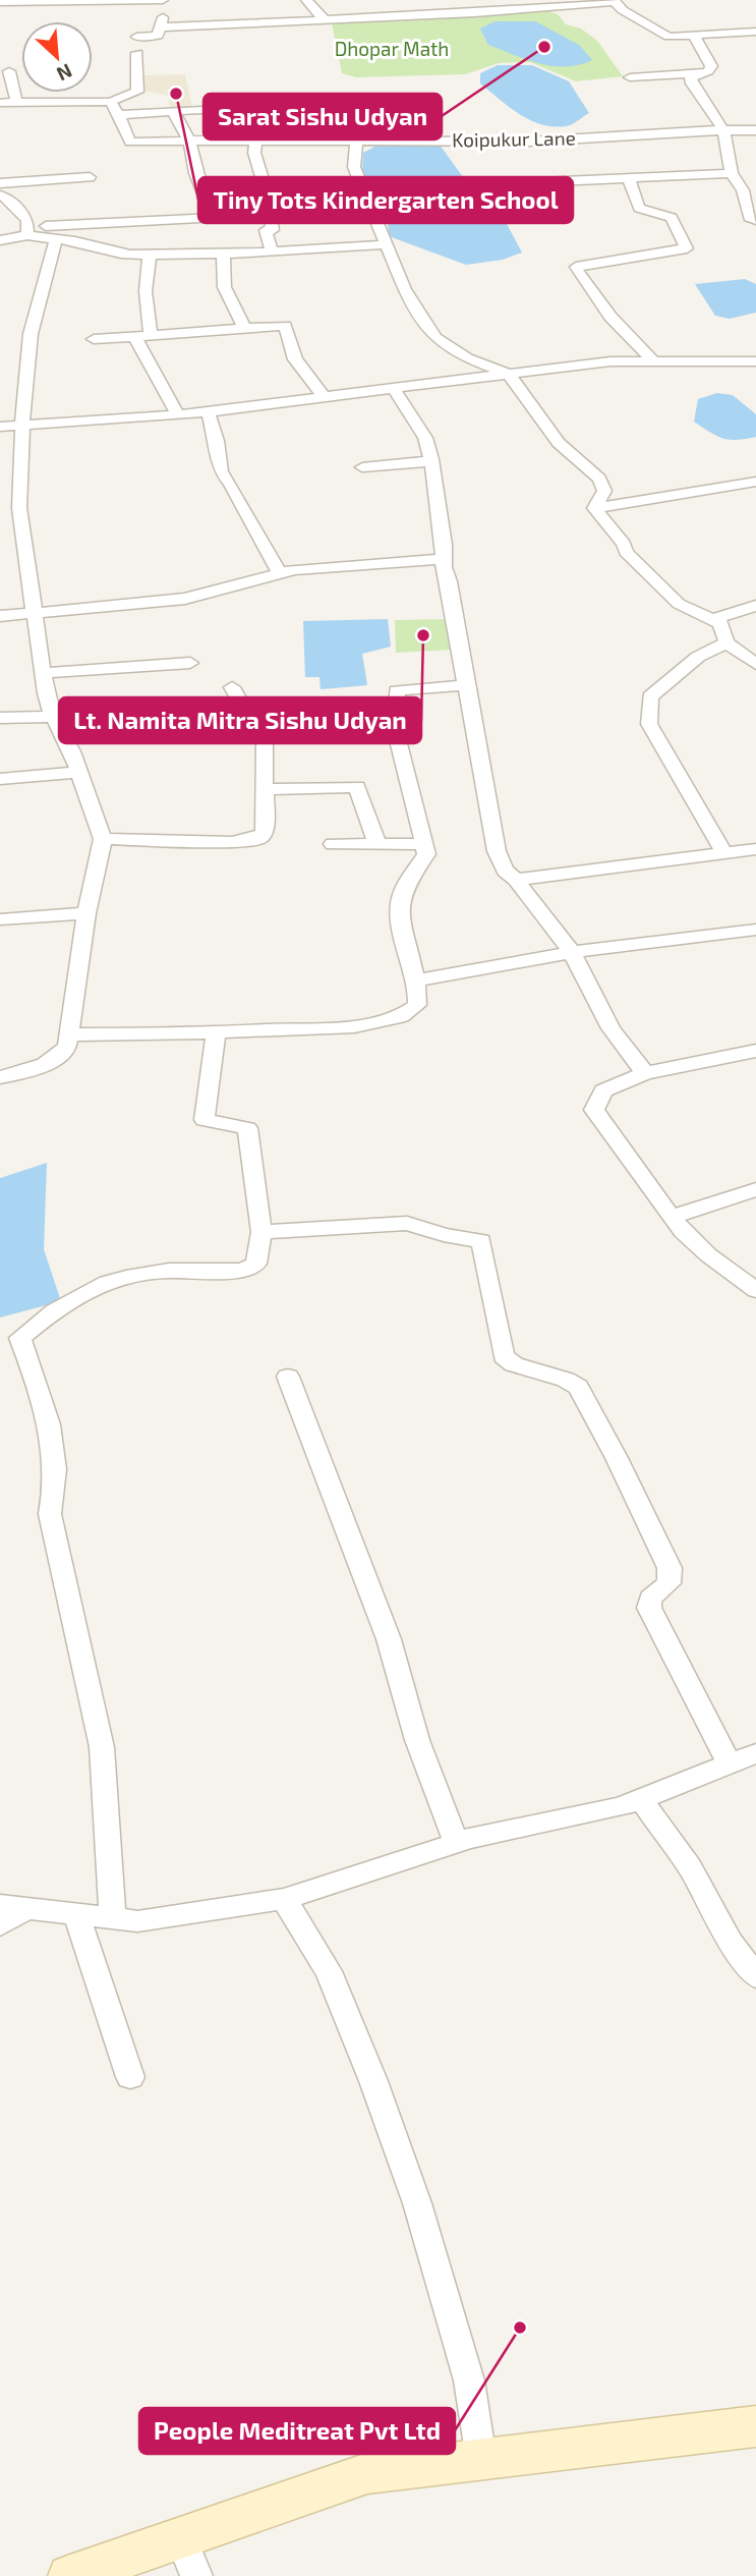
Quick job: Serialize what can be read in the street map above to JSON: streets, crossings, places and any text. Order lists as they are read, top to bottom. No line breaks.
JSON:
{"streets":{"street":["Koipukur Lane"]},"parks":["Dhopar Math"],"places":["Sarat Sishu Udyan","Tiny Tots Kindergarten School","Lt. Namita Mitra Sishu Udyan","People Meditreat Pvt Ltd"],"north":"bottom right"}
